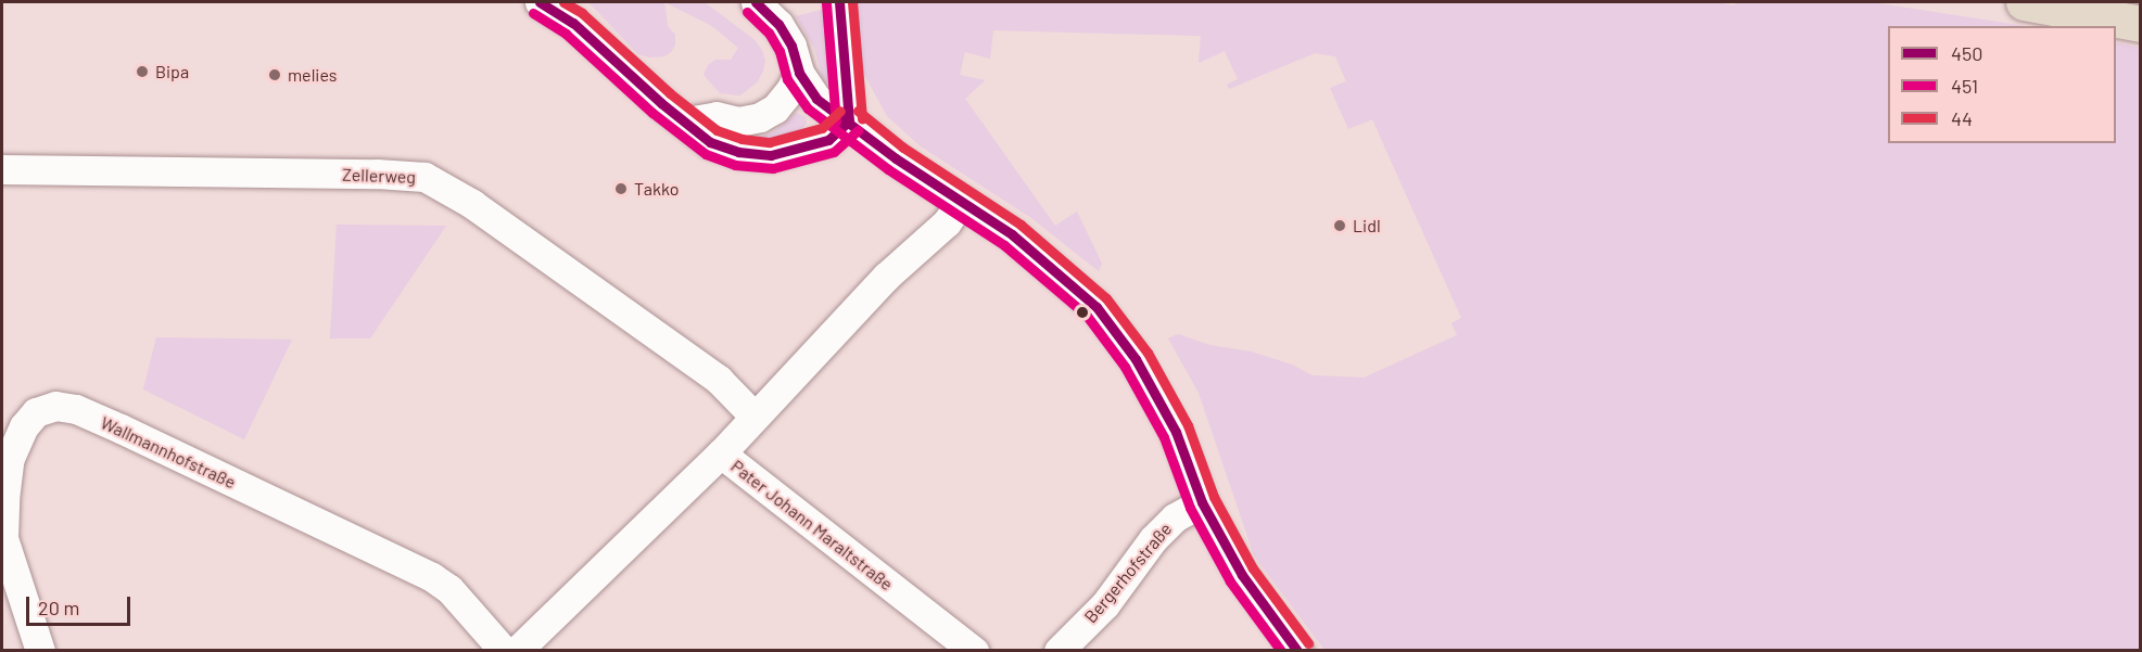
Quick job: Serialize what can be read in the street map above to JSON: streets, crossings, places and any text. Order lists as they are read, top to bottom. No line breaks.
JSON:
{"streets":{"street":["Zellerweg","Wallmannhofstraße","Pater Johann Maraltstraße","Bergerhofstraße"]},"places":["Bipa","melies","Takko","Lidl"],"lines":["transit line 450","transit line 44","transit line 451"],"legend":["450","451","44"],"scale_bar":"20 m"}
